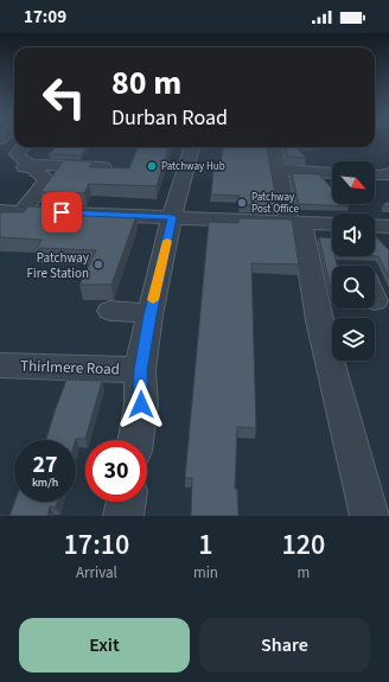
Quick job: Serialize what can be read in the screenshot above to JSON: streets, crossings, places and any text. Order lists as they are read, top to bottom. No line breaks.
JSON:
{"streets":{"street":["Thirlmere Road"]},"places":["Patchway Hub","Patchway Post Office","Patchway Fire Station"],"north":"bottom right","page":{"status":"17:09","turn":["80 m","Durban Road"],"speed":"27 km/h","limit":"30","eta":["17:10","Arrival","1","min","120","m"],"buttons":["Exit","Share"]}}
